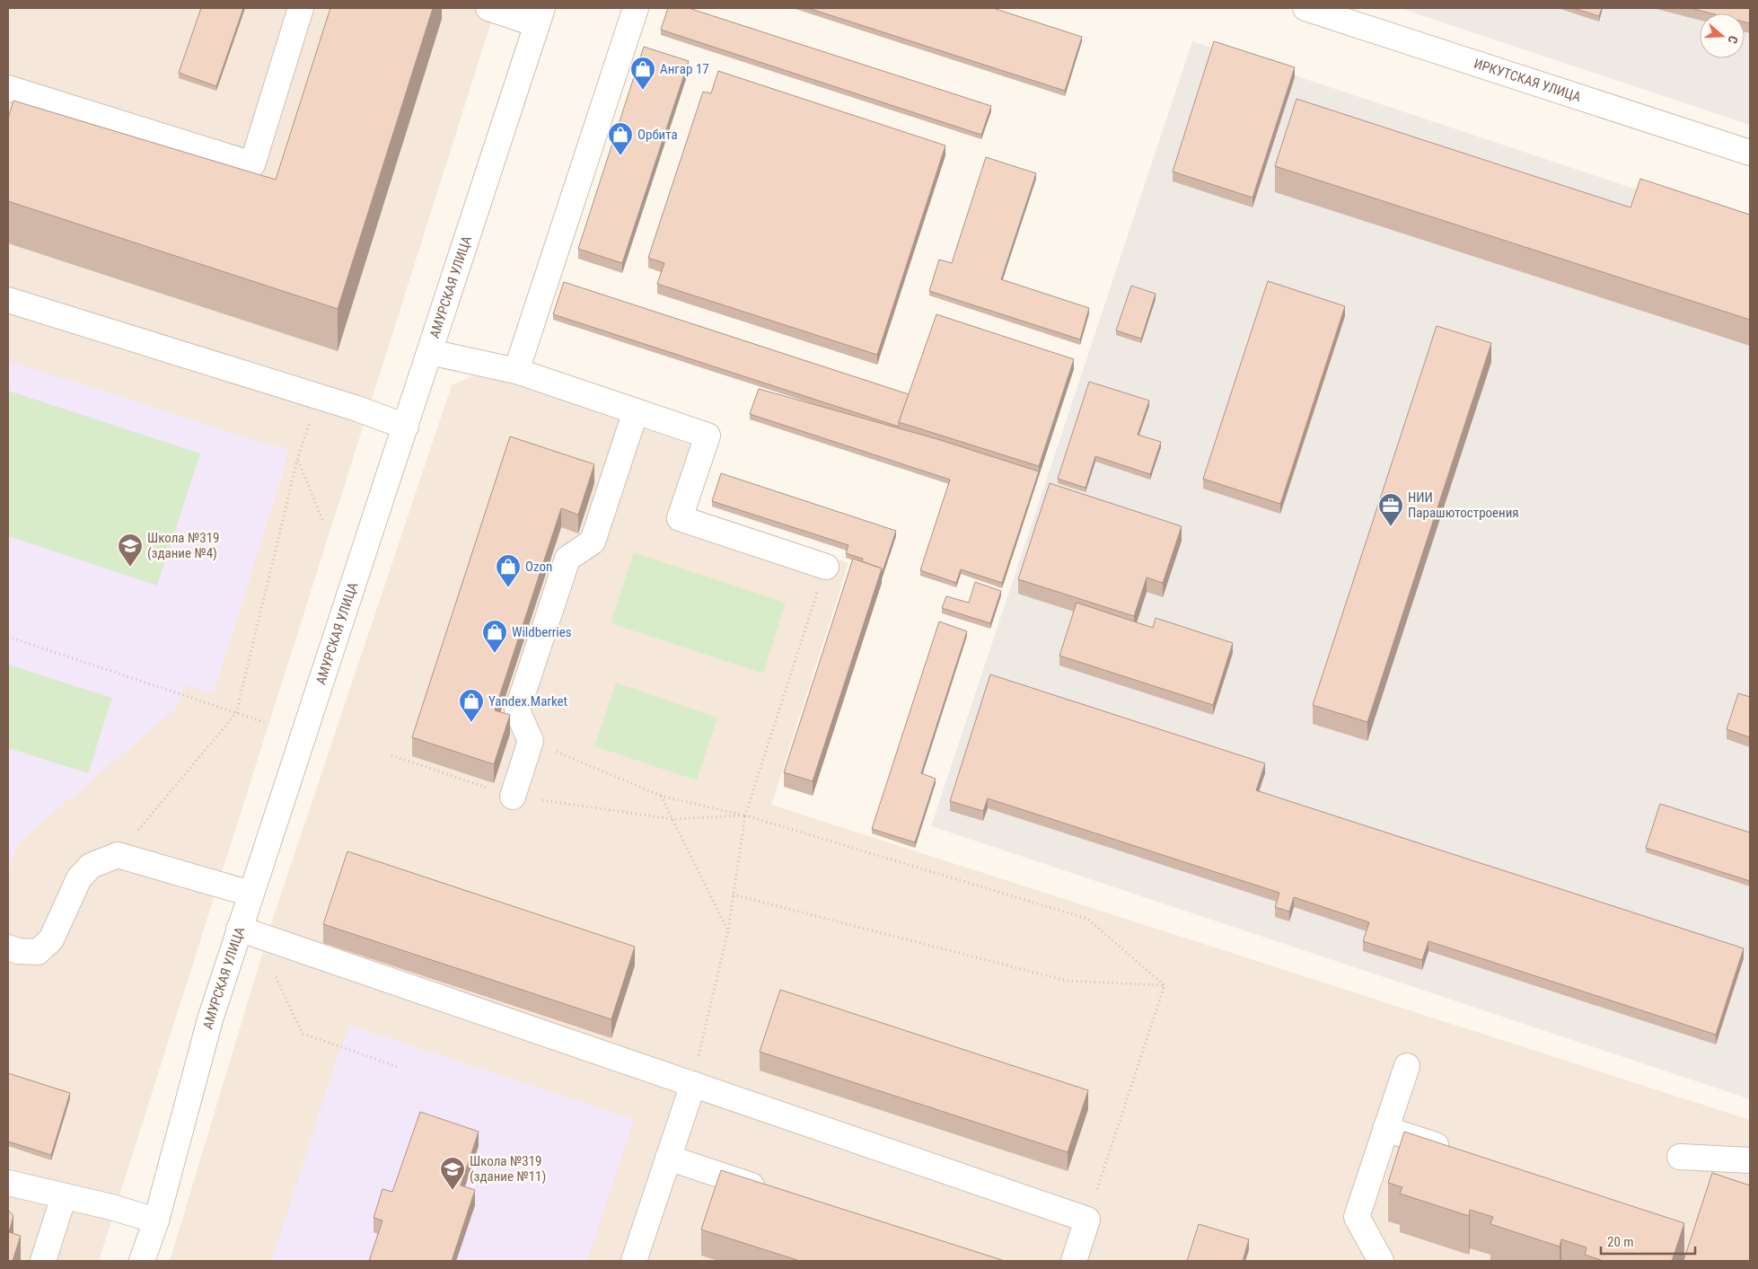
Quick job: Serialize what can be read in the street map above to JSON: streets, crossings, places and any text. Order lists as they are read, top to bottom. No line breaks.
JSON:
{"streets":{"street":["ИРКУТСКАЯ УЛИЦА","АМУРСКАЯ УЛИЦА"]},"places":{"shop":["Ангар 17","Орбита","Ozon","Wildberries","Yandex.Market"],"office":["НИИ Парашютостроения"],"school or university":["Школа №319 (здание №4)","Школа №319 (здание №11)"]},"scale_bar":"20 m","north":"right"}
